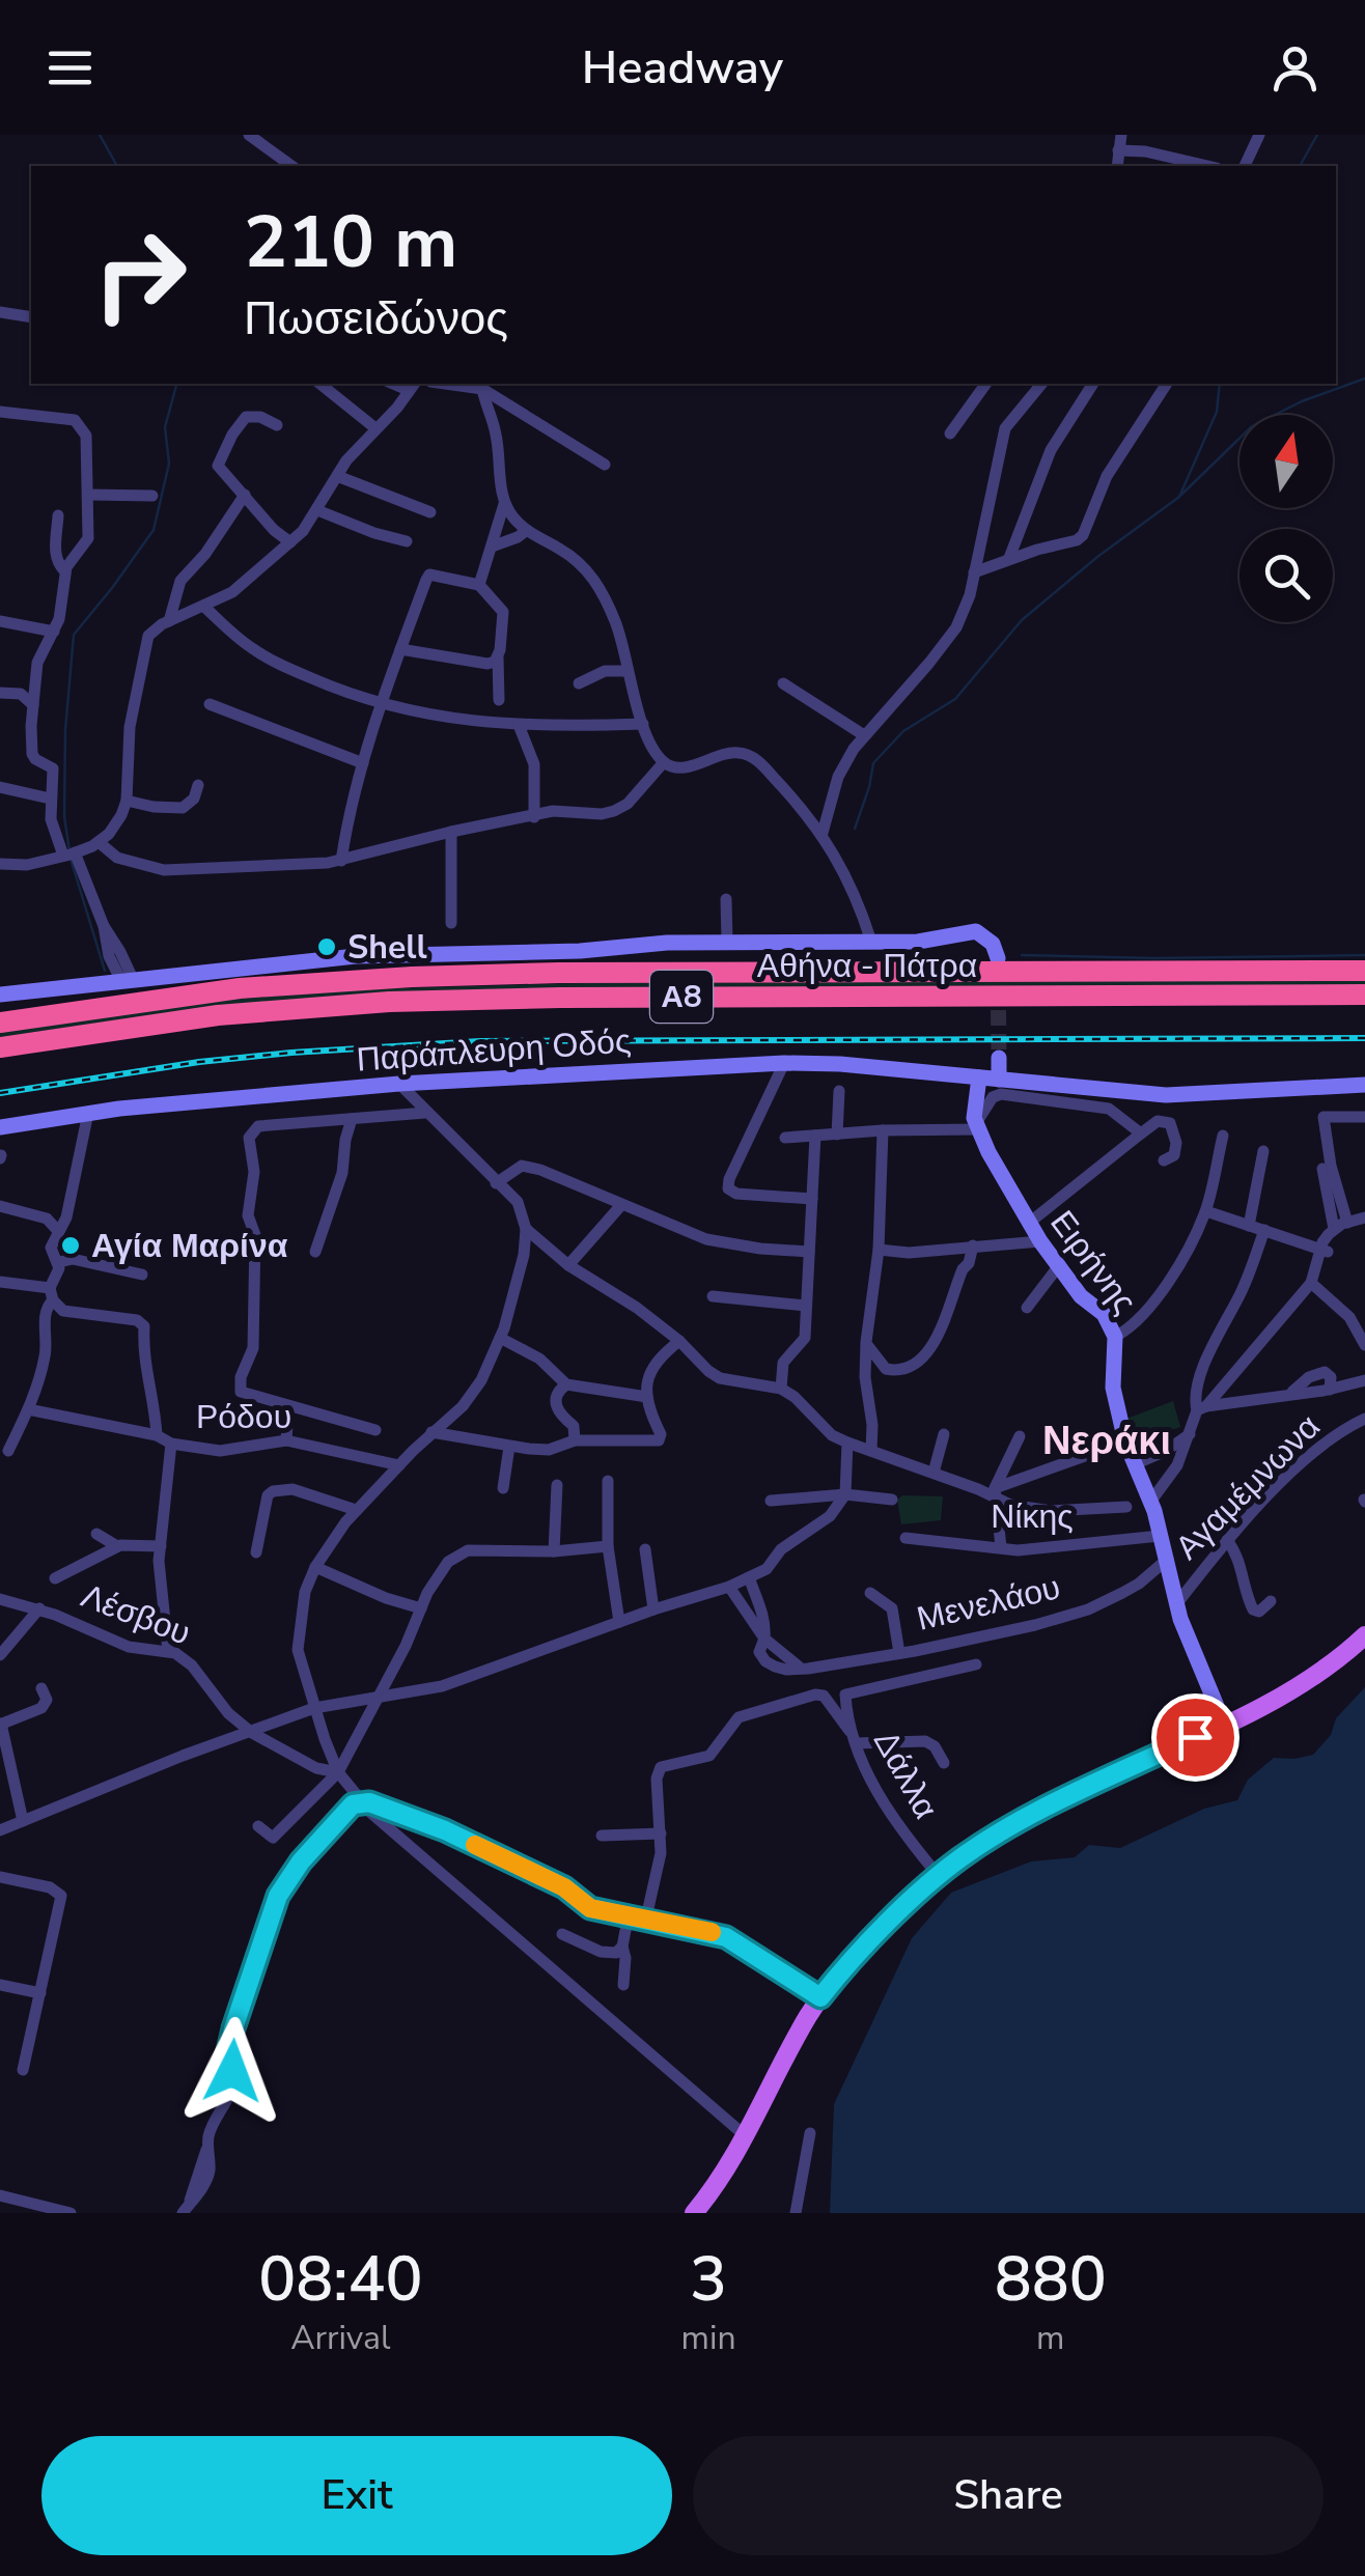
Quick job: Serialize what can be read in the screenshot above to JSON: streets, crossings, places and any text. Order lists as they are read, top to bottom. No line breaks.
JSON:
{"streets":{"highway":["Αθήνα - Πάτρα","Α8"],"street":["Παράπλευρη Οδός","Ειρήνης","Ρόδου","Αγαμέμνωνα","Νίκης","Μενελάου","Λέσβου","Δάλλα"]},"crossings":[["Ειρήνης","Αγαμέμνωνα"],["Ειρήνης","Νίκης"],["Ειρήνης","Μενελάου"]],"districts":["Νεράκι"],"places":["Shell","Αγία Μαρίνα"],"north":"top","page":{"header":"Headway","turn":["210 m","Πωσειδώνος"],"eta":["08:40","Arrival","3","min","880","m"],"buttons":["Exit","Share"]}}
